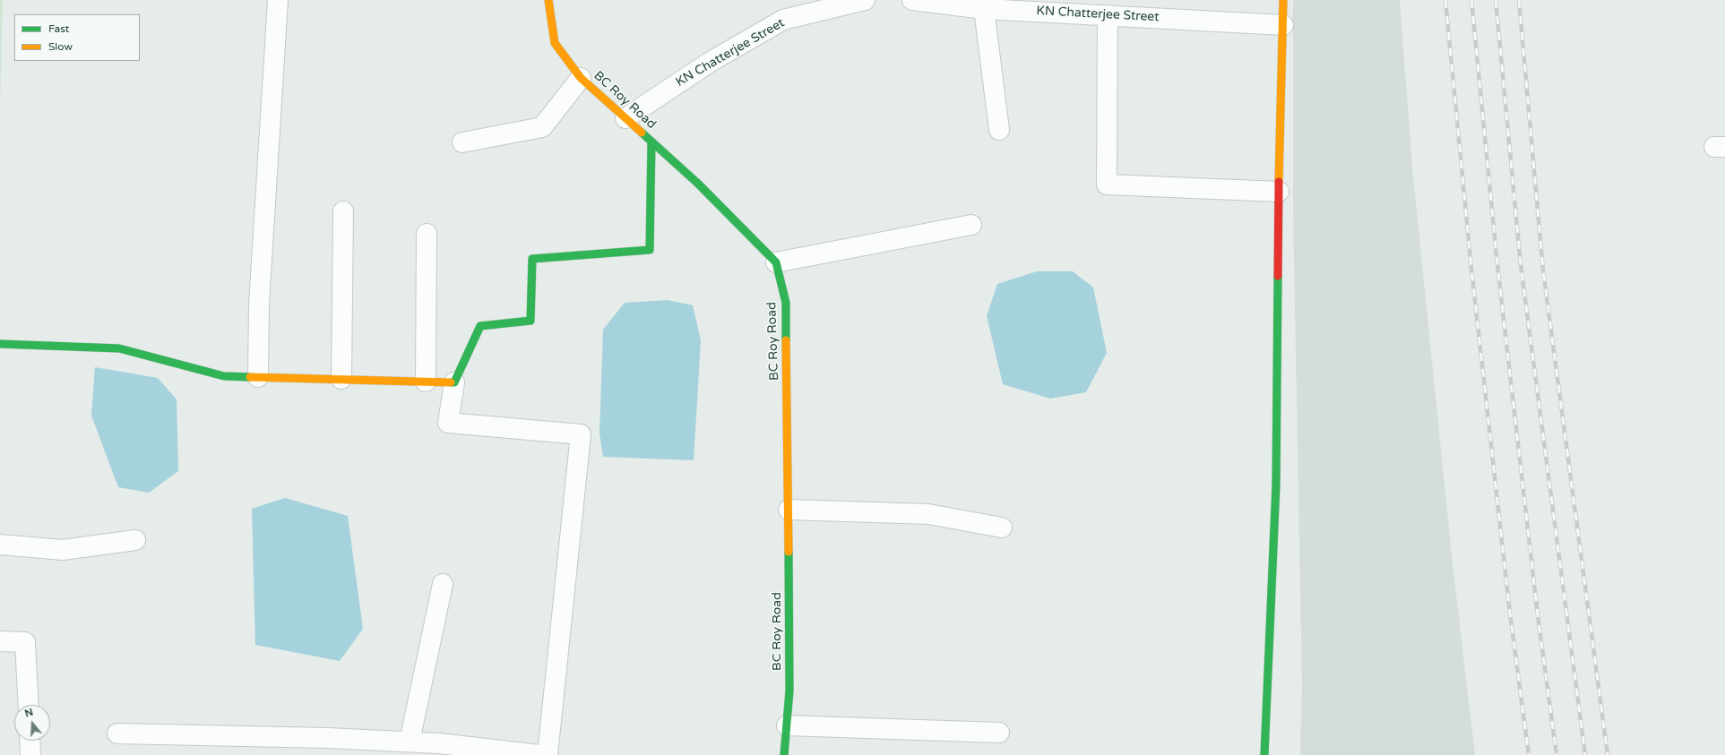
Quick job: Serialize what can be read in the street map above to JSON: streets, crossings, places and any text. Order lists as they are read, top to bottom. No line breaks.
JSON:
{"streets":{"street":["KN Chatterjee Street","BC Roy Road"]},"crossings":[["KN Chatterjee Street","BC Roy Road"]],"legend":["Fast","Slow"],"north":"top"}
